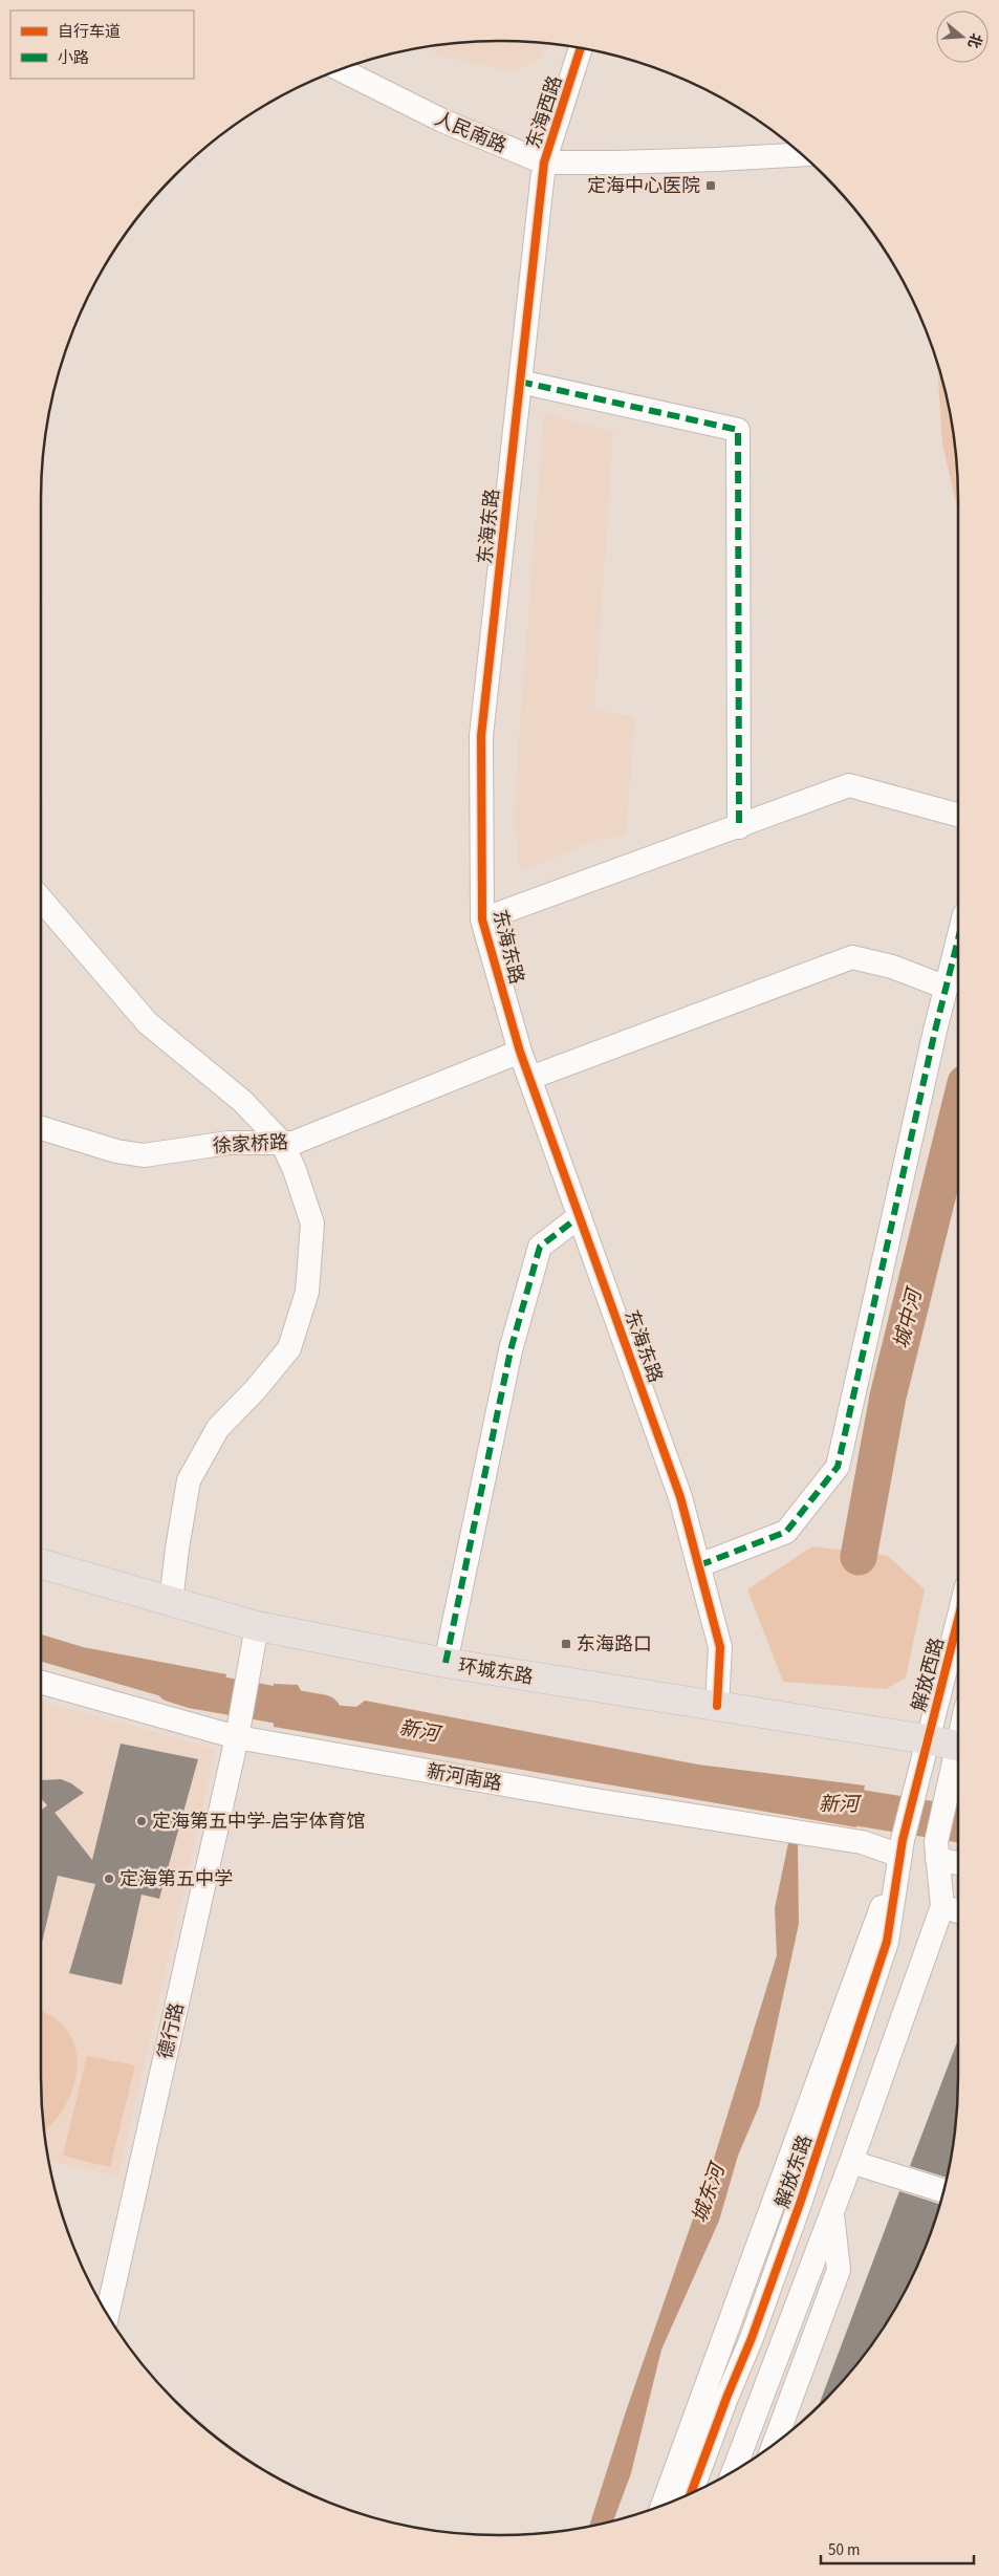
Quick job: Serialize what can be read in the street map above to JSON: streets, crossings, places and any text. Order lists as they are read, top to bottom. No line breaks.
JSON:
{"streets":{"main road":["环城东路"],"street":["东海西路","人民南路","东海东路","徐家桥路","解放西路","新河南路","德行路","解放东路"]},"crossings":[["东海西路","人民南路"],["东海西路","东海东路"],["人民南路","东海东路"],["东海东路","徐家桥路"],["东海东路","环城东路"],["环城东路","解放西路"],["环城东路","德行路"],["解放西路","新河南路"],["解放西路","解放东路"],["新河南路","德行路"],["新河南路","解放东路"]],"water":["城中河","新河","城东河"],"places":{"transit":["定海中心医院","东海路口"],"other":["定海第五中学-启宇体育馆","定海第五中学"]},"legend":["自行车道","小路"],"scale_bar":"50 m","north":"right"}
